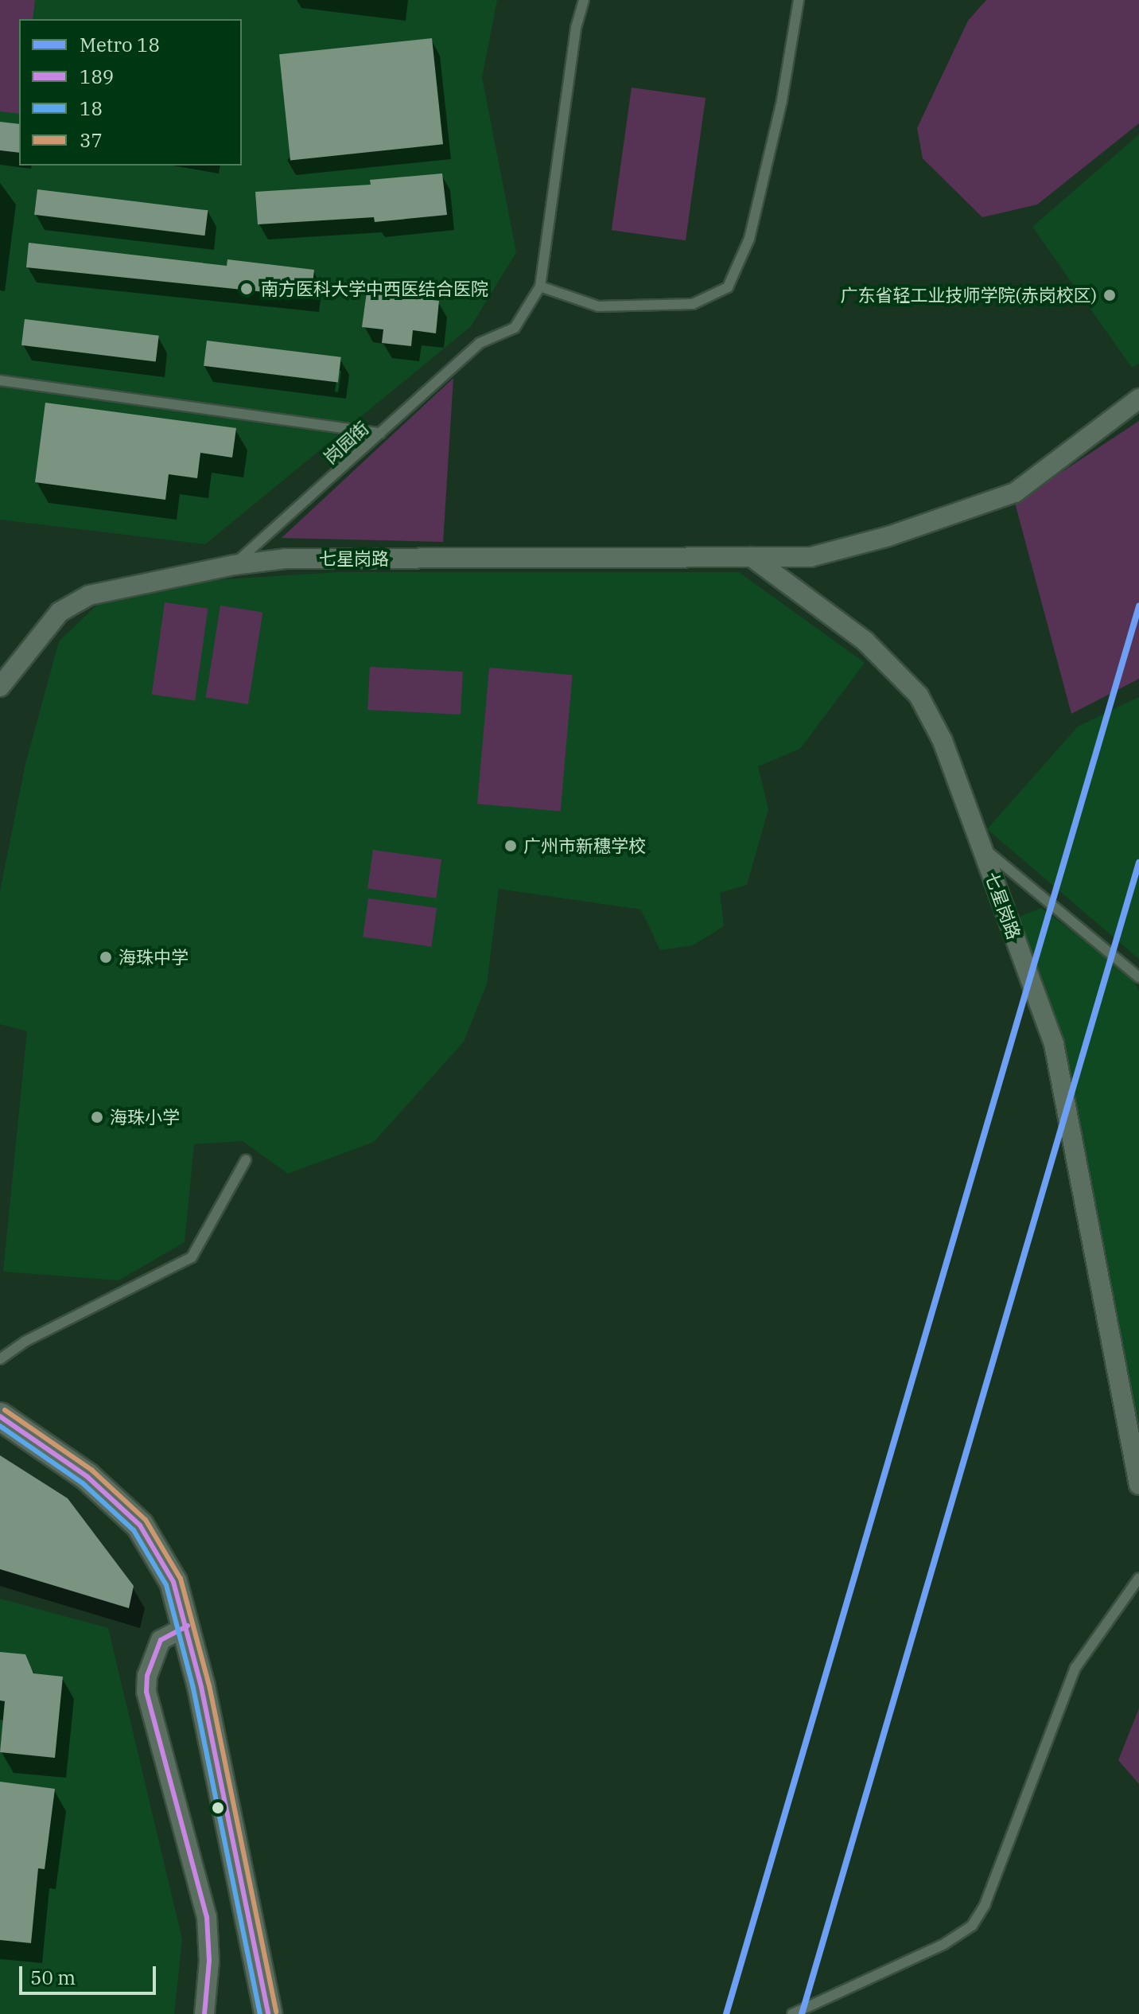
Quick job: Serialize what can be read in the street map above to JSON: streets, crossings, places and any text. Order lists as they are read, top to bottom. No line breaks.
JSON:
{"streets":{"street":["七星岗路"],"lane":["岗园街"]},"crossings":[["岗园街","七星岗路"]],"places":["南方医科大学中西医结合医院","广东省轻工业技师学院(赤岗校区)","广州市新穗学校","海珠中学","海珠小学"],"lines":["metro line 18","transit line 37","transit line 189","transit line 18"],"legend":["Metro 18","189","18","37"],"scale_bar":"50 m"}
